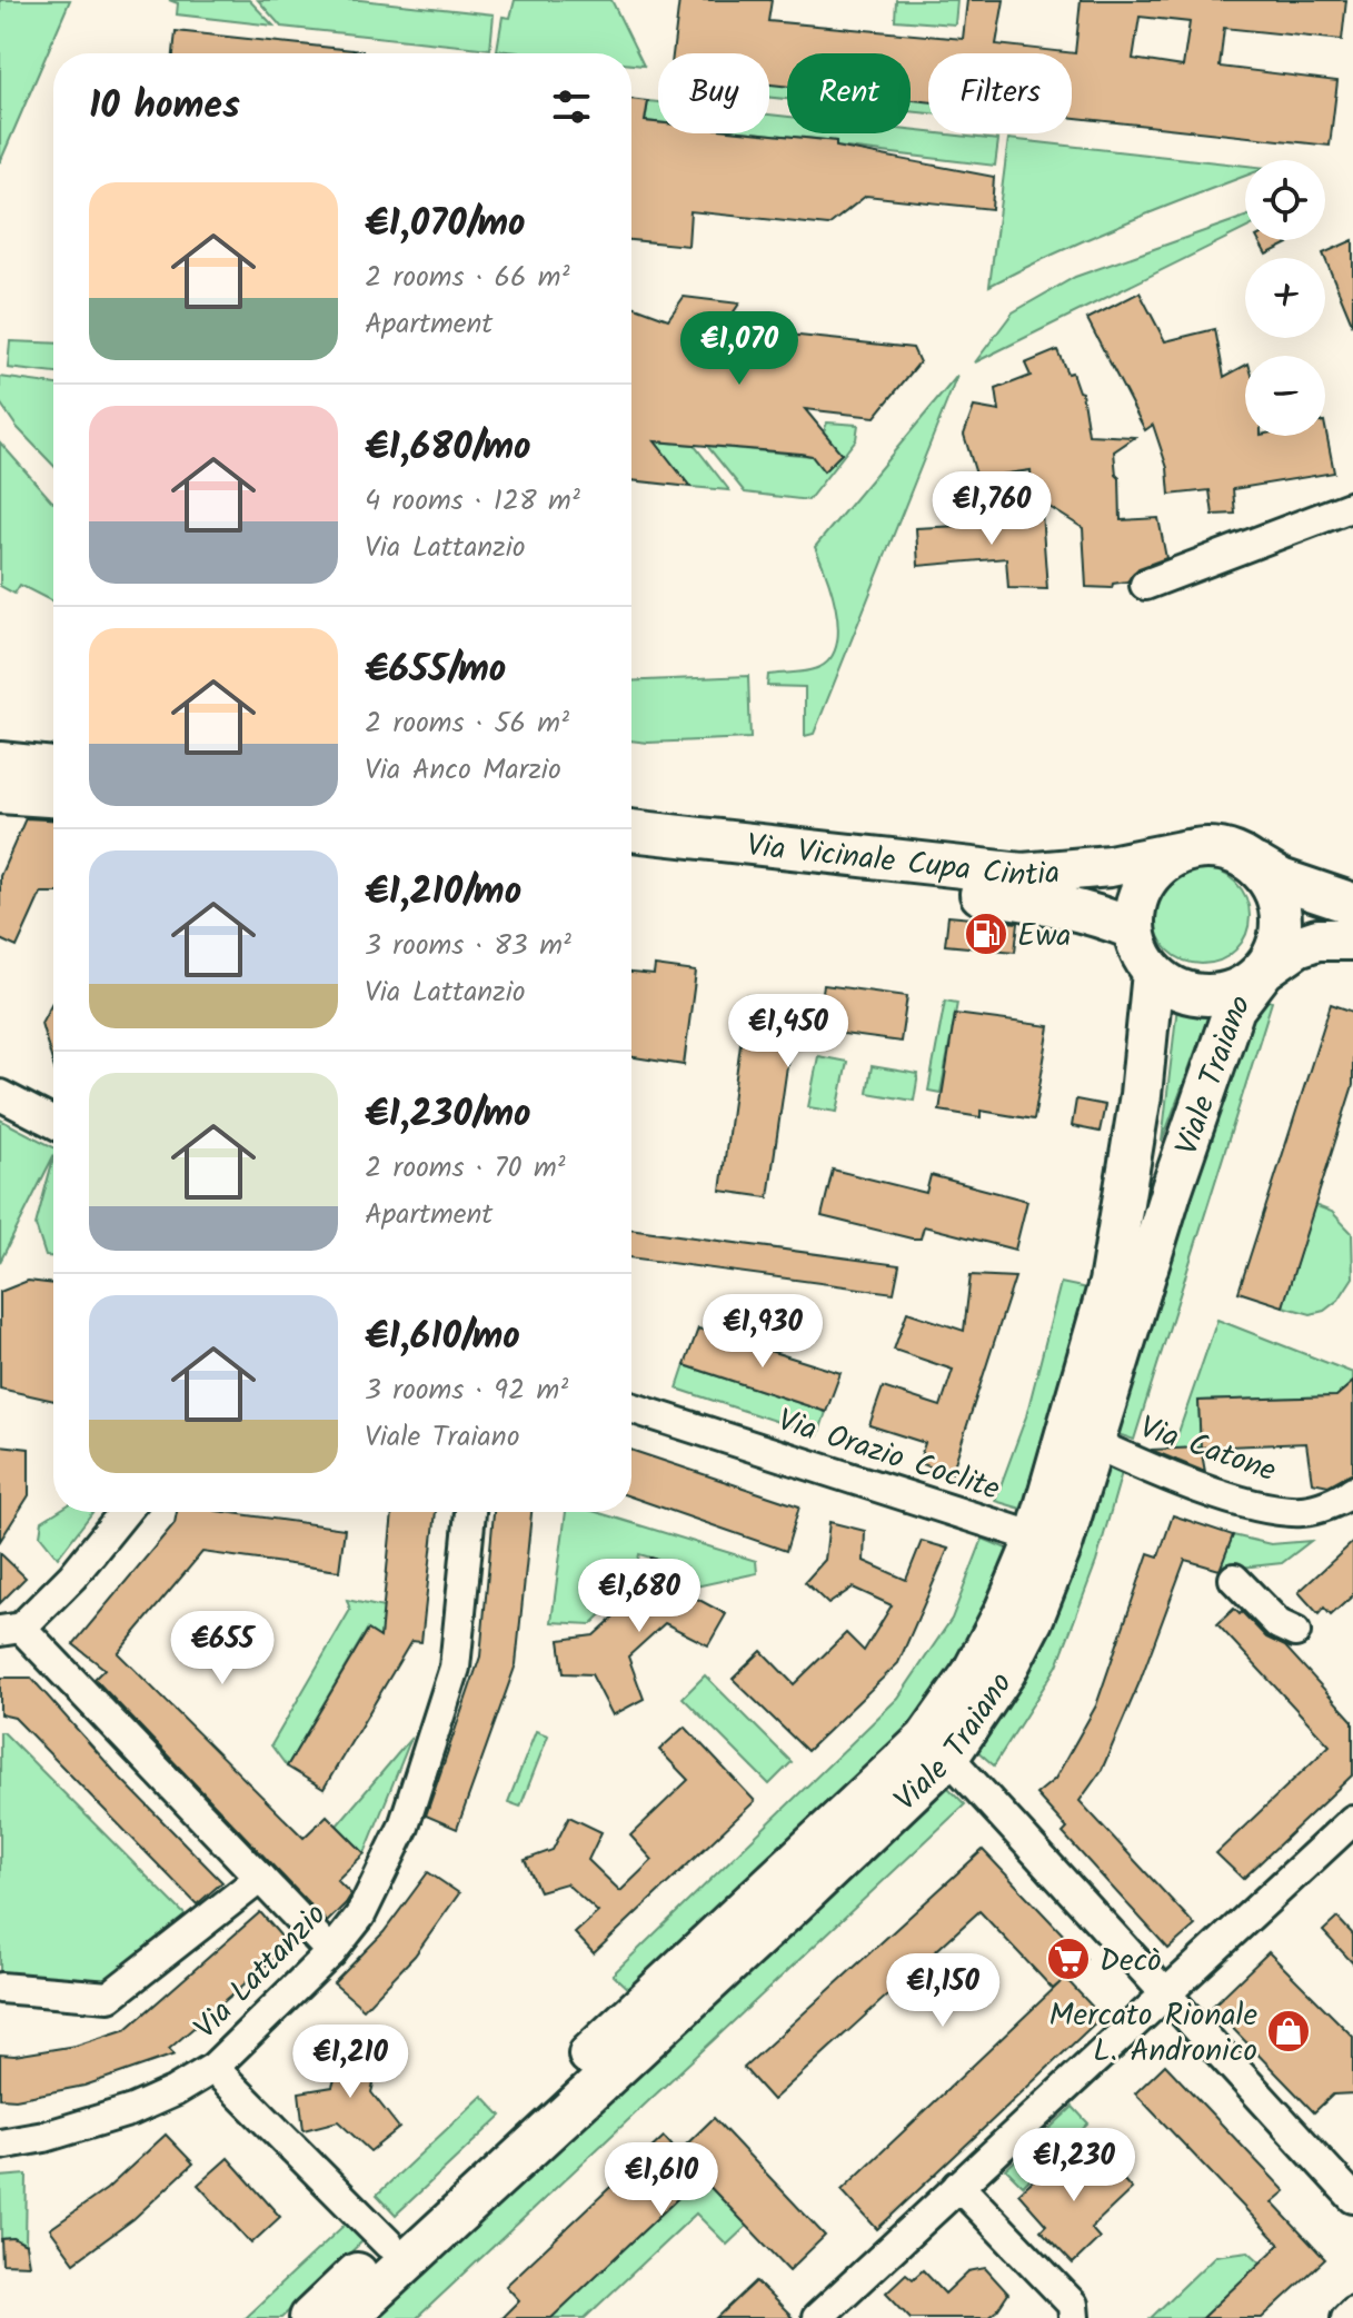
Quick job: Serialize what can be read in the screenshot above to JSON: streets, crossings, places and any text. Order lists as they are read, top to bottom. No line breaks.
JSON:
{"streets":{"main road":["Via Vicinale Cupa Cintia","Viale Traiano"],"street":["Via Catone","Via Orazio Coclite","Via Lattanzio"]},"crossings":[["Via Vicinale Cupa Cintia","Viale Traiano"],["Viale Traiano","Via Catone"],["Viale Traiano","Via Orazio Coclite"]],"places":{"fuel station":["Ewa"],"supermarket":["Decò"],"shop":["Mercato Rionale L. Andronico"]},"page":{"chip":["Buy","Rent","Filters"],"heading":"10 homes","map_buttons":["+","−"],"list":[{"name":"€1,070/mo","note":"2 rooms · 66 m² · Apartment"},{"name":"€1,680/mo","note":"4 rooms · 128 m² · Via Lattanzio"},{"name":"€655/mo","note":"2 rooms · 56 m² · Via Anco Marzio"},{"name":"€1,210/mo","note":"3 rooms · 83 m² · Via Lattanzio"},{"name":"€1,230/mo","note":"2 rooms · 70 m² · Apartment"},{"name":"€1,610/mo","note":"3 rooms · 92 m² · Viale Traiano"}],"price":["€1,070","€1,760","€1,450","€1,930","€1,680","€655","€1,150","€1,210","€1,230","€1,610"]}}
